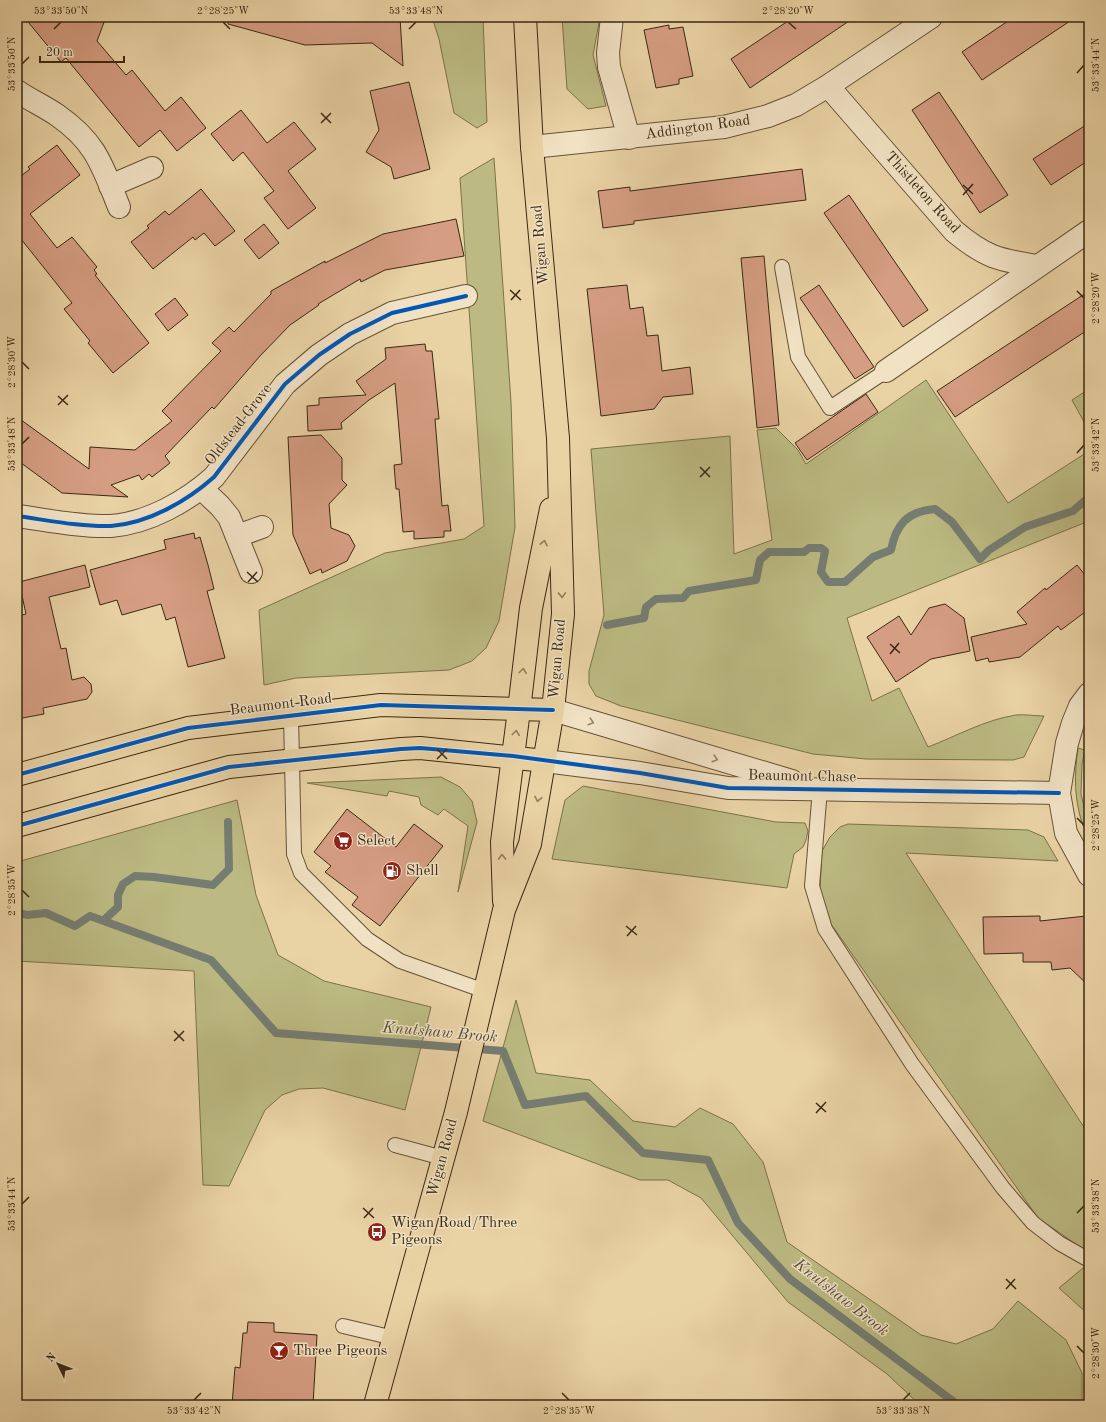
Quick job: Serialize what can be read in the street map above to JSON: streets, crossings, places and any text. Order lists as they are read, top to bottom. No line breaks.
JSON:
{"streets":{"main road":["Wigan Road","Beaumont Road"],"street":["Addington Road","Thistleton Road","Oldstead Grove","Beaumont Chase"]},"crossings":[["Addington Road","Thistleton Road"],["Addington Road","Wigan Road"],["Wigan Road","Beaumont Road"],["Wigan Road","Beaumont Chase"],["Beaumont Road","Beaumont Chase"]],"water":["Knutshaw Brook"],"places":{"supermarket":["Select"],"fuel station":["Shell"],"bus stop":["Wigan Road/Three Pigeons"],"bar":["Three Pigeons"]},"scale_bar":"20 m","north":"top left","coordinates":["53°33'50\"N","2°28'25\"W","53°33'48\"N","2°28'20\"W","53°33'44\"N","2°28'30\"W","53°33'42\"N","2°28'35\"W","53°33'38\"N"]}
